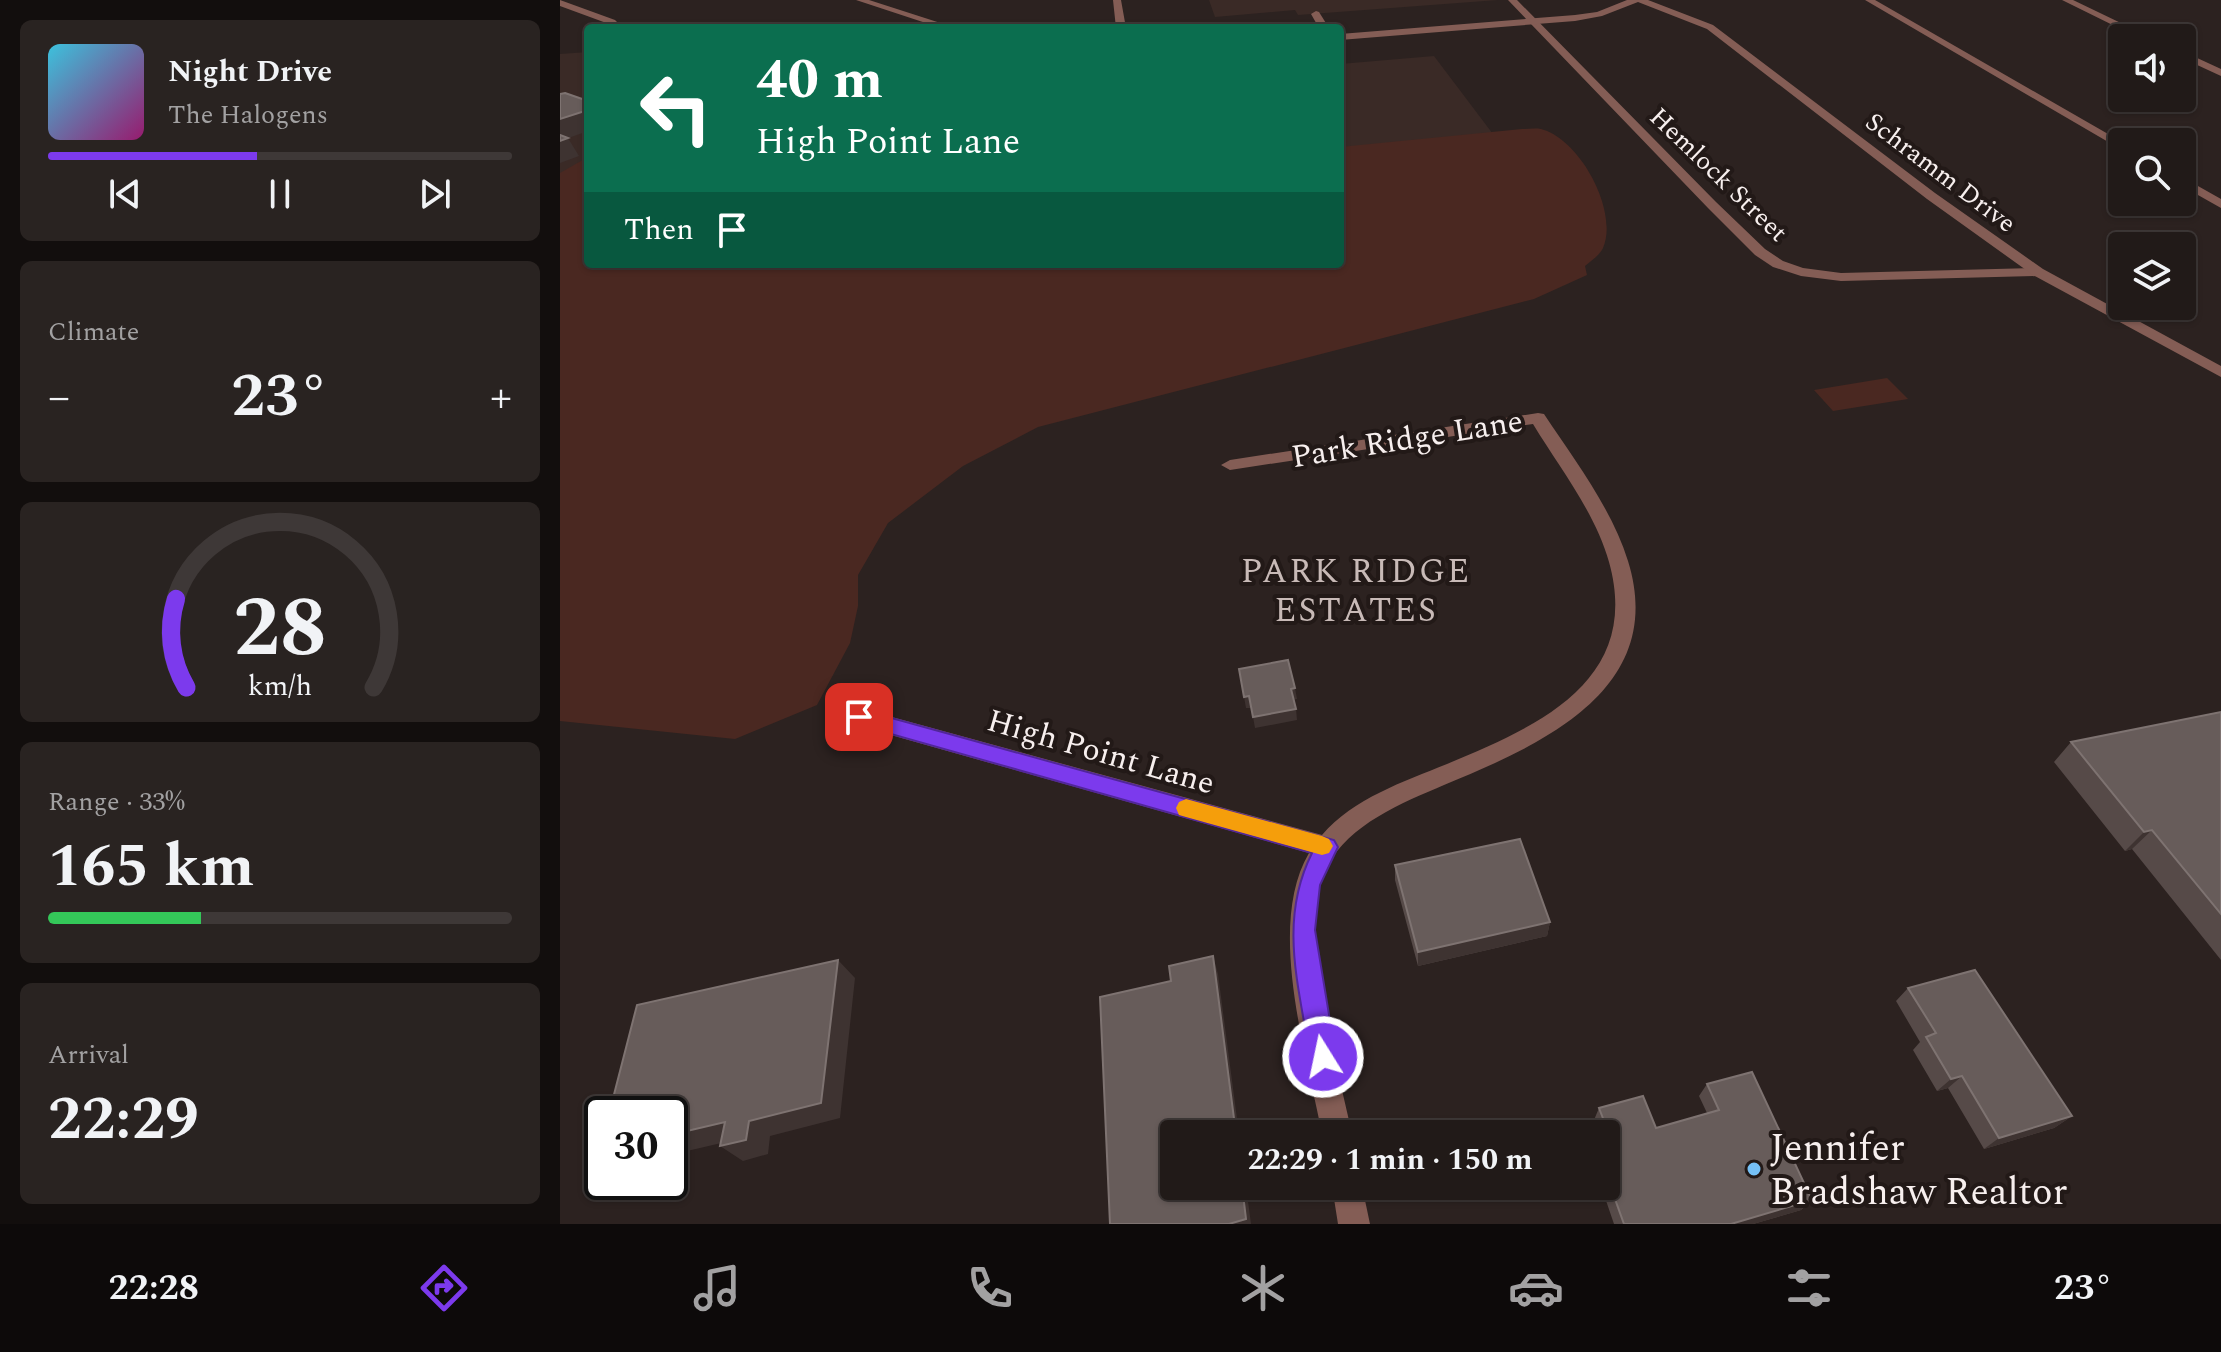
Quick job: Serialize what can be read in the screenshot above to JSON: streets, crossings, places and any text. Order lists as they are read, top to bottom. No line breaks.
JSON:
{"streets":{"street":["Schramm Drive","Hemlock Street","Park Ridge Lane","High Point Lane"]},"crossings":[["Schramm Drive","Hemlock Street"],["Park Ridge Lane","High Point Lane"]],"districts":["PARK RIDGE ESTATES"],"places":["Jennifer Bradshaw Realtor"],"page":{"turn":["40 m","High Point Lane"],"song":["Night Drive","The Halogens"],"then":"Then","tile":["Climate",["Range · 33%","165 km"],["Arrival","22:29"]],"heat":["−","23°","+"],"limit":"30","trip":"22:29 · 1 min · 150 m","tabs":["22:28","23°"],"gauge":["28","km/h"]}}
